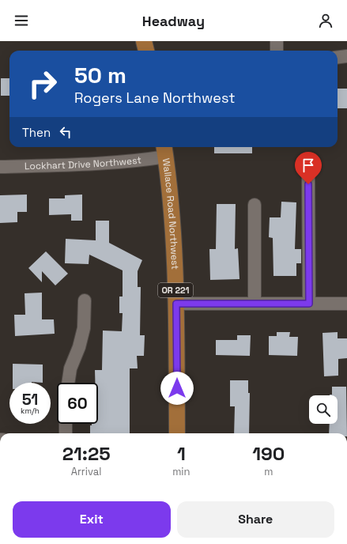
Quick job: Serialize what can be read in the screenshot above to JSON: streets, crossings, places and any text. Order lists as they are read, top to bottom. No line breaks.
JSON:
{"streets":{"main road":["Wallace Road Northwest","OR 221"],"street":["Lockhart Drive Northwest"]},"crossings":[["Lockhart Drive Northwest","Wallace Road Northwest"]],"page":{"header":"Headway","turn":["50 m","Rogers Lane Northwest"],"then":"Then","speed":"51 km/h","limit":"60","eta":["21:25","Arrival","1","min","190","m"],"buttons":["Exit","Share"]}}
